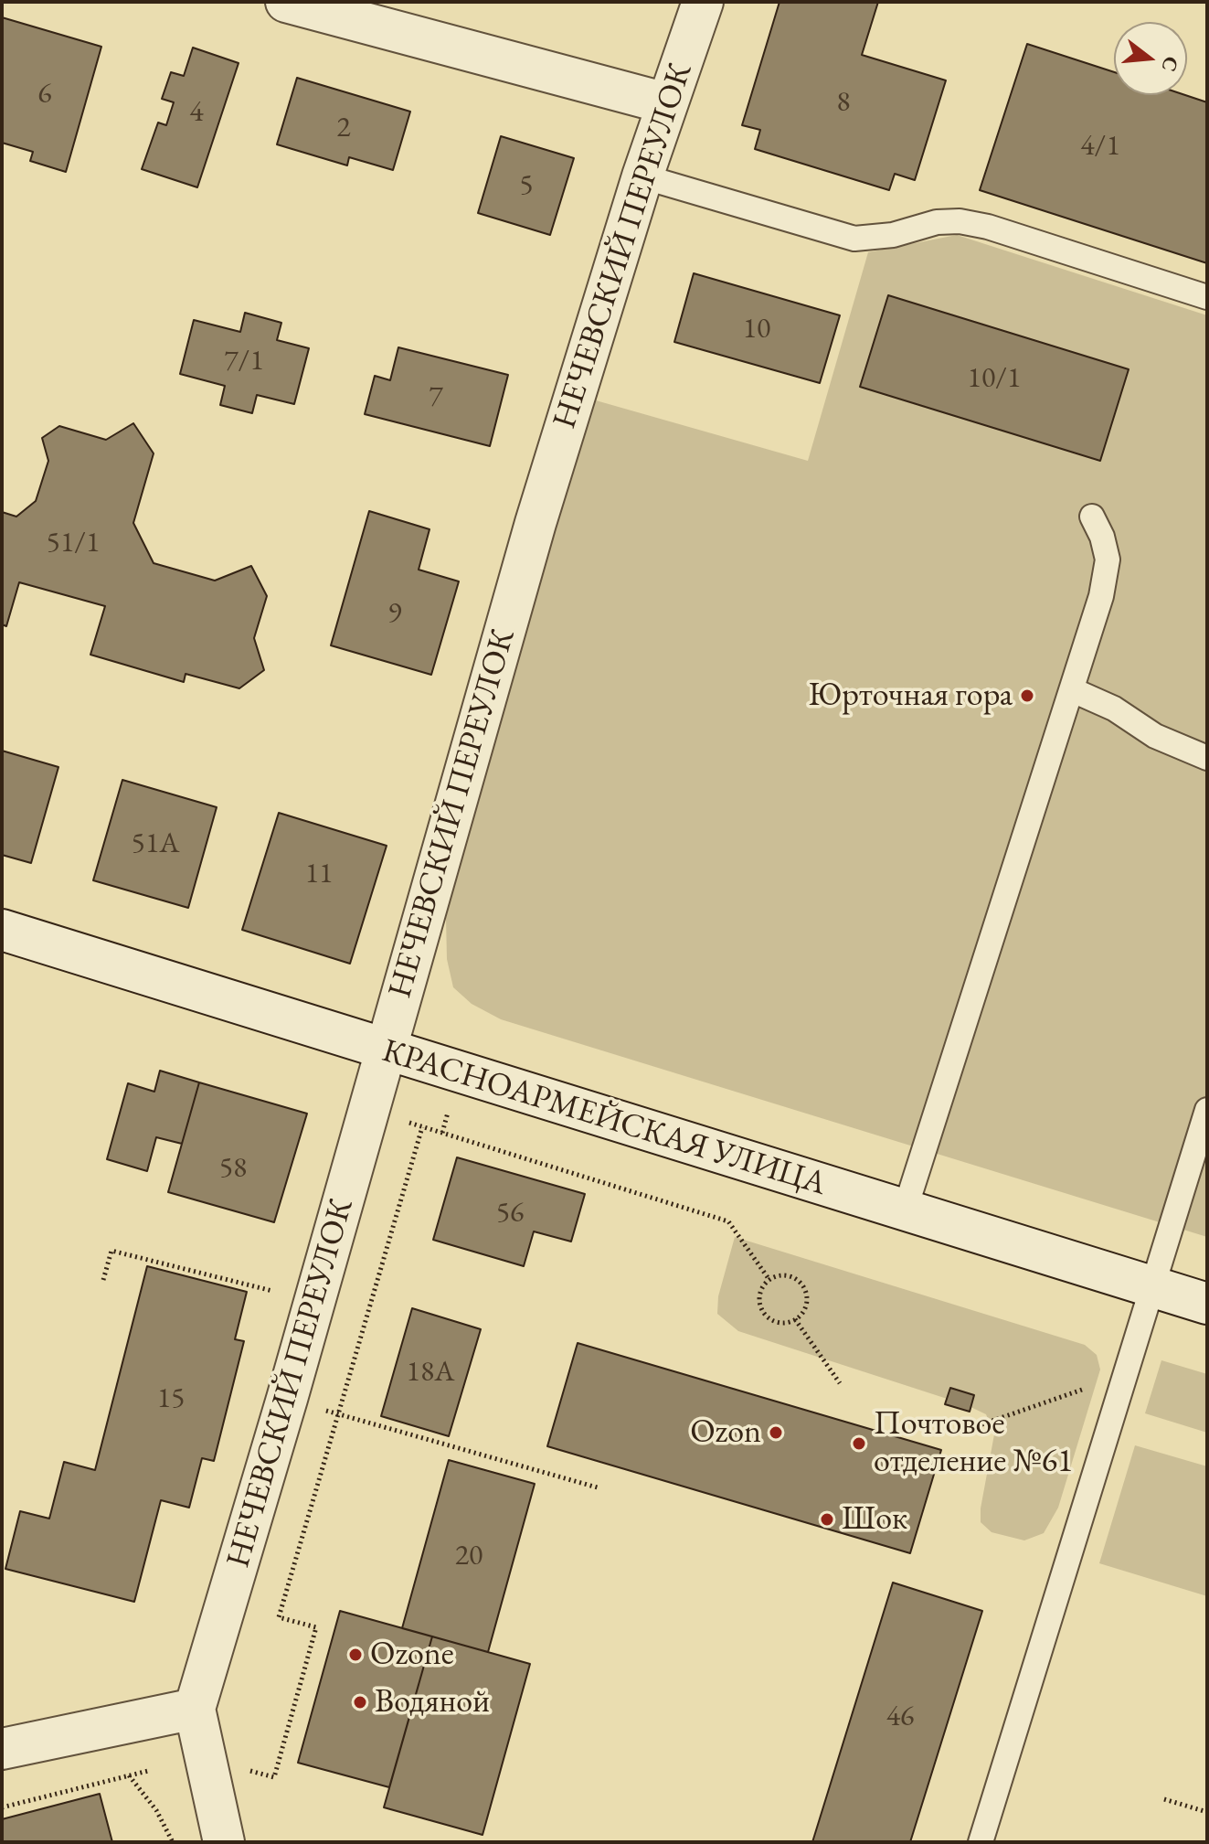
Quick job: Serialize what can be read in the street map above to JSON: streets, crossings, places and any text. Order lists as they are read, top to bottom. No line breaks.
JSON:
{"streets":{"street":["НЕЧЕВСКИЙ ПЕРЕУЛОК","КРАСНОАРМЕЙСКАЯ УЛИЦА"]},"crossings":[["НЕЧЕВСКИЙ ПЕРЕУЛОК","КРАСНОАРМЕЙСКАЯ УЛИЦА"]],"places":["Юрточная гора","Ozon","Почтовое отделение №61","Шок","Ozone","Водяной"],"house_numbers":["6","8","4","2","4/1","5","10","7/1","10/1","7","51/1","9","51А","11","58","56","18А","15","20","46"],"north":"right"}
